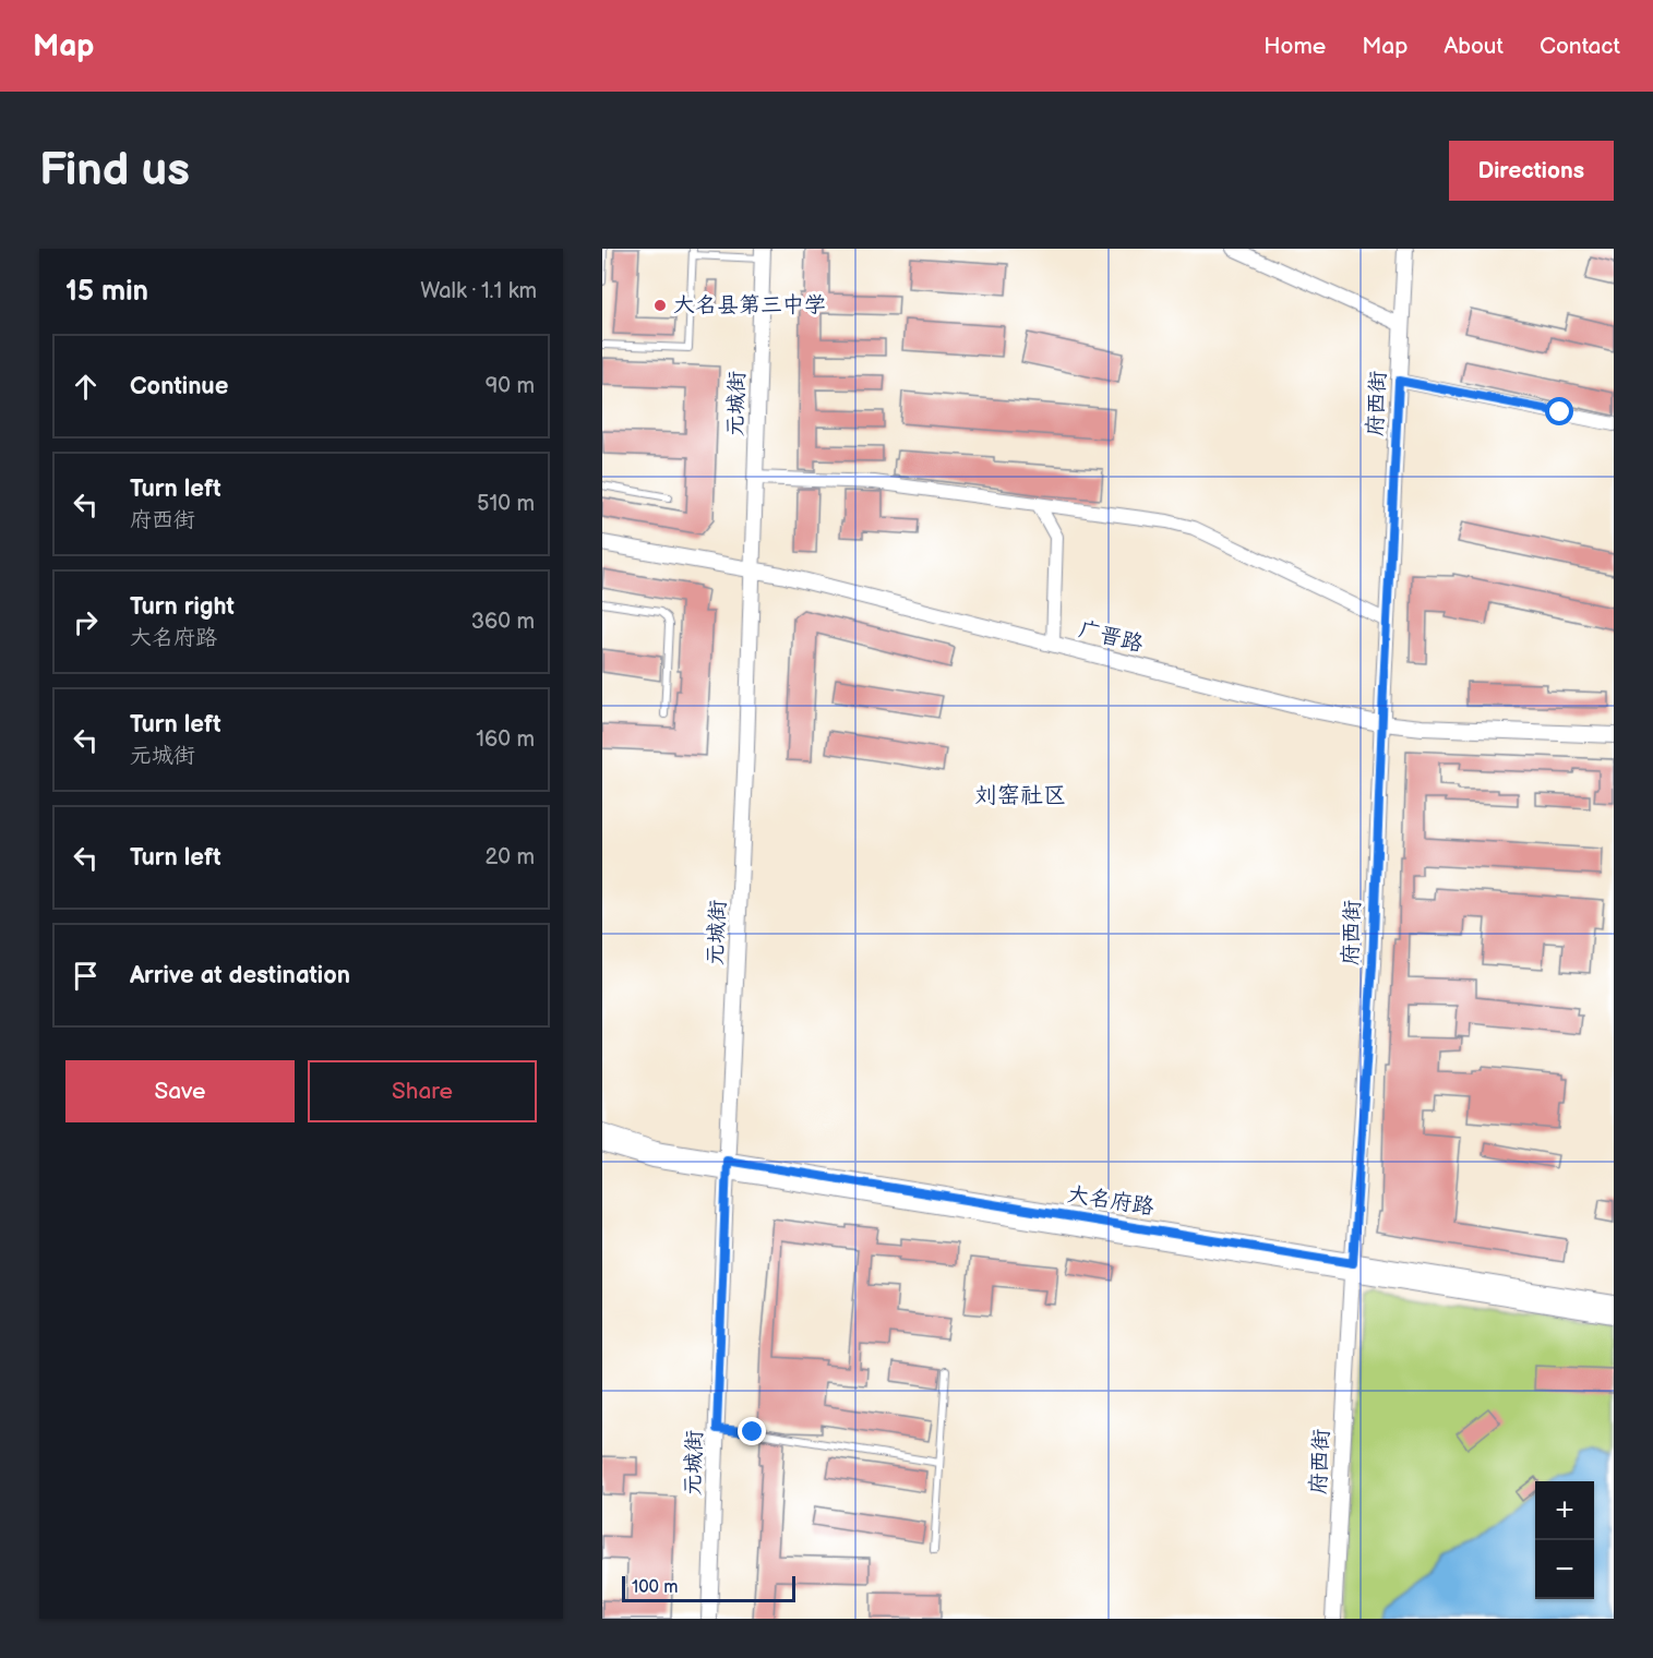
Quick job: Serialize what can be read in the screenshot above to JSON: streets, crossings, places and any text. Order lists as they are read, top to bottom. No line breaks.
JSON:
{"streets":{"street":["元城街","府西街","广晋路","大名府路"]},"crossings":[["元城街","广晋路"],["元城街","大名府路"],["府西街","广晋路"],["府西街","大名府路"]],"districts":["刘窑社区"],"places":["大名县第三中学"],"scale_bar":"100 m","page":{"header":"Map","nav":["Home","Map","About","Contact"],"buttons":["Directions",["Save","Share"]],"title":"Find us","heading":["15 min","Walk · 1.1 km"],"list":[["Continue","90 m"],["Turn left","府西街","510 m"],["Turn right","大名府路","360 m"],["Turn left","元城街","160 m"],["Turn left","20 m"],"Arrive at destination"],"map_buttons":["+","−"],"scale":"100 m"}}
